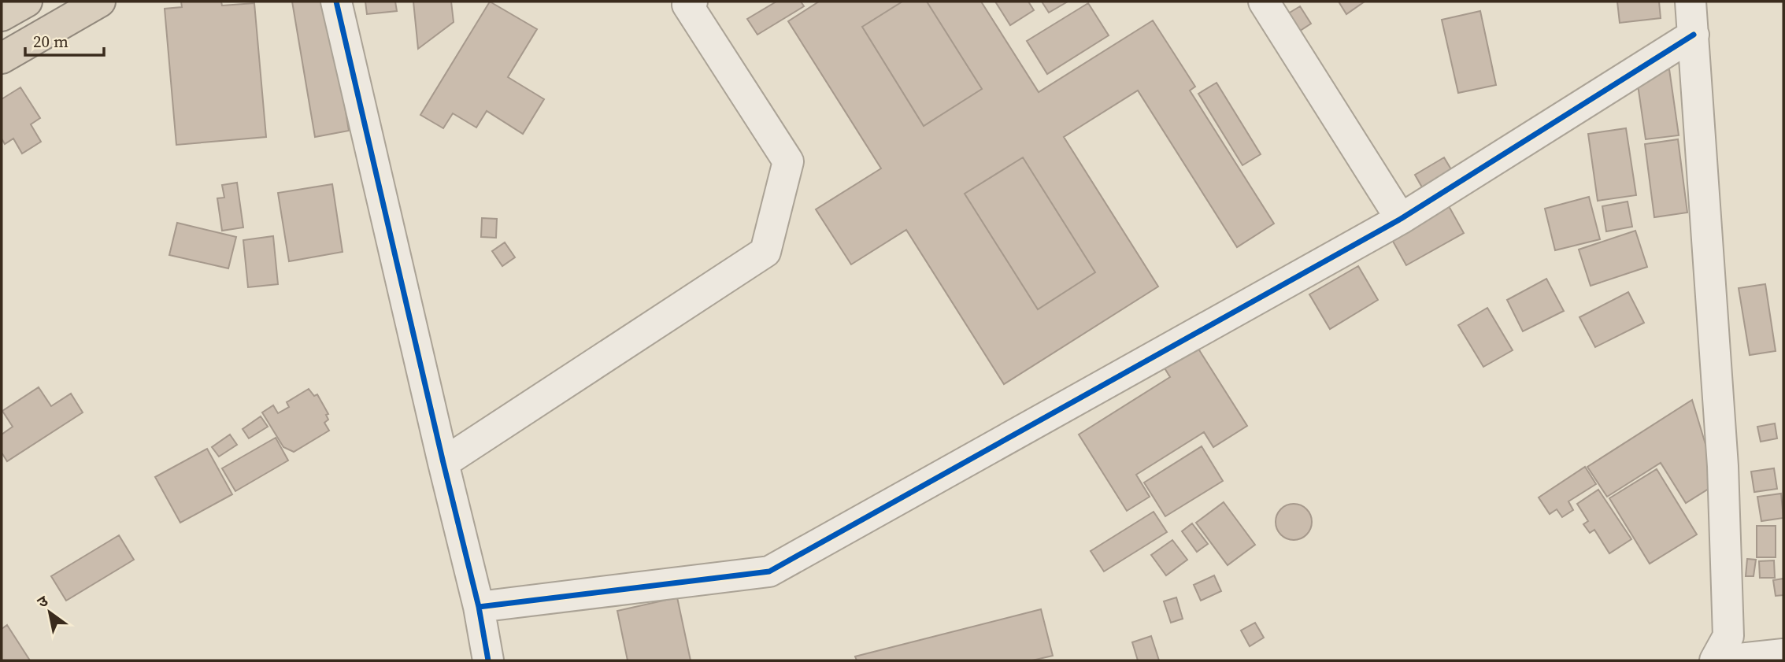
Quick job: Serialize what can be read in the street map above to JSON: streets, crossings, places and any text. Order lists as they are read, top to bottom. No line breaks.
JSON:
{"scale_bar":"20 m","north":"top left"}
